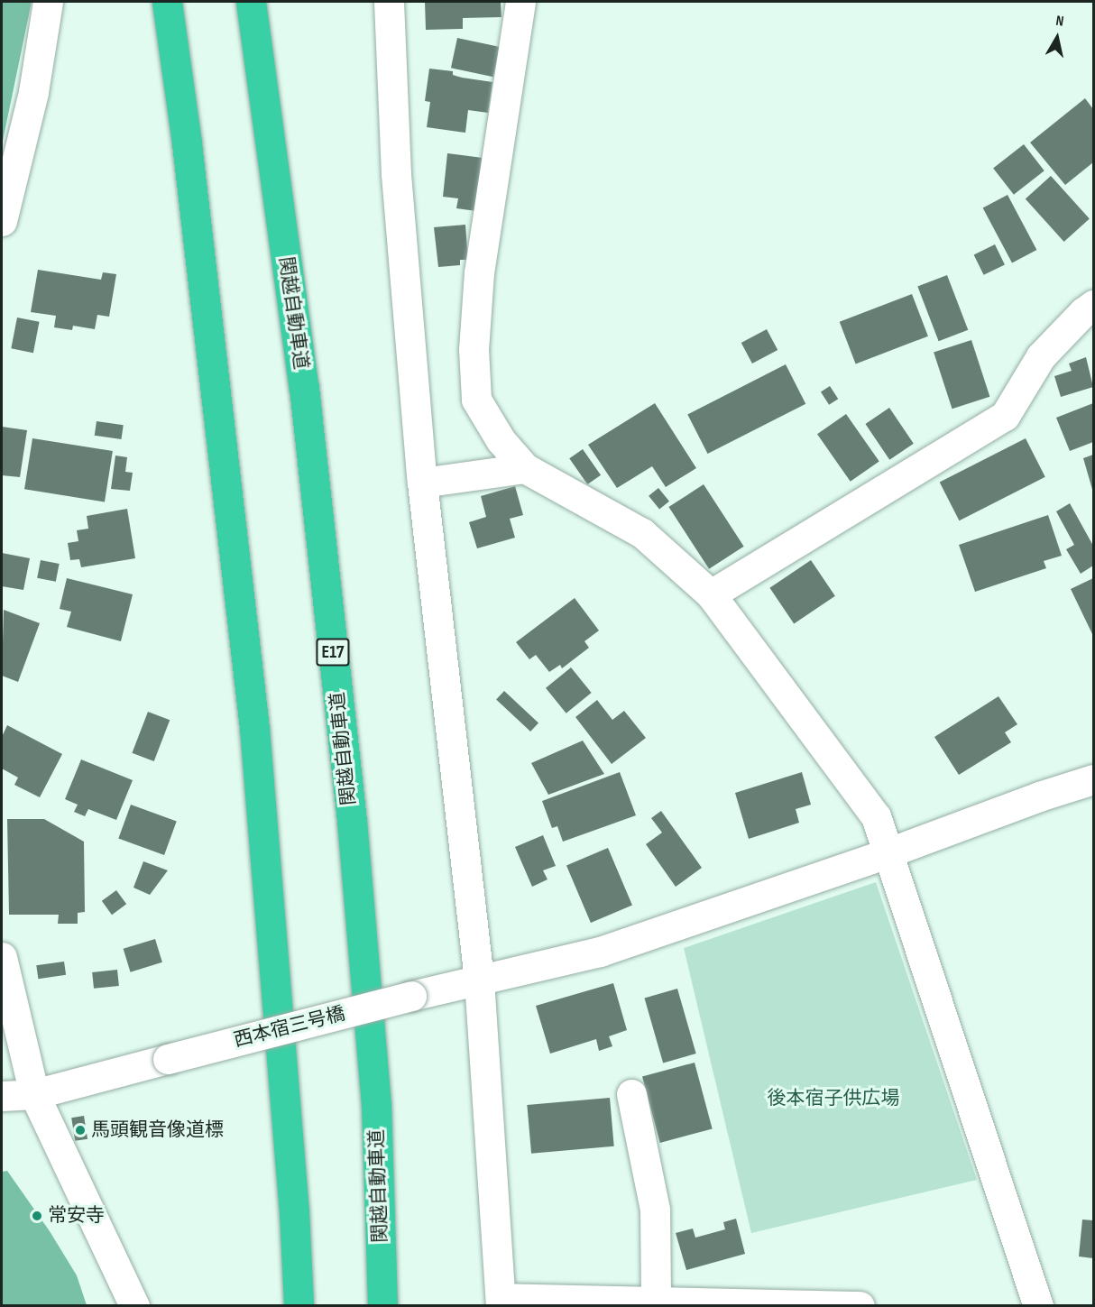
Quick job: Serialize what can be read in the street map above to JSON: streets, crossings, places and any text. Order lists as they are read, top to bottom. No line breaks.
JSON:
{"streets":{"highway":["関越自動車道","E17"],"street":["西本宿三号橋"]},"parks":["後本宿子供広場"],"places":["馬頭観音像道標","常安寺"],"north":"top"}
